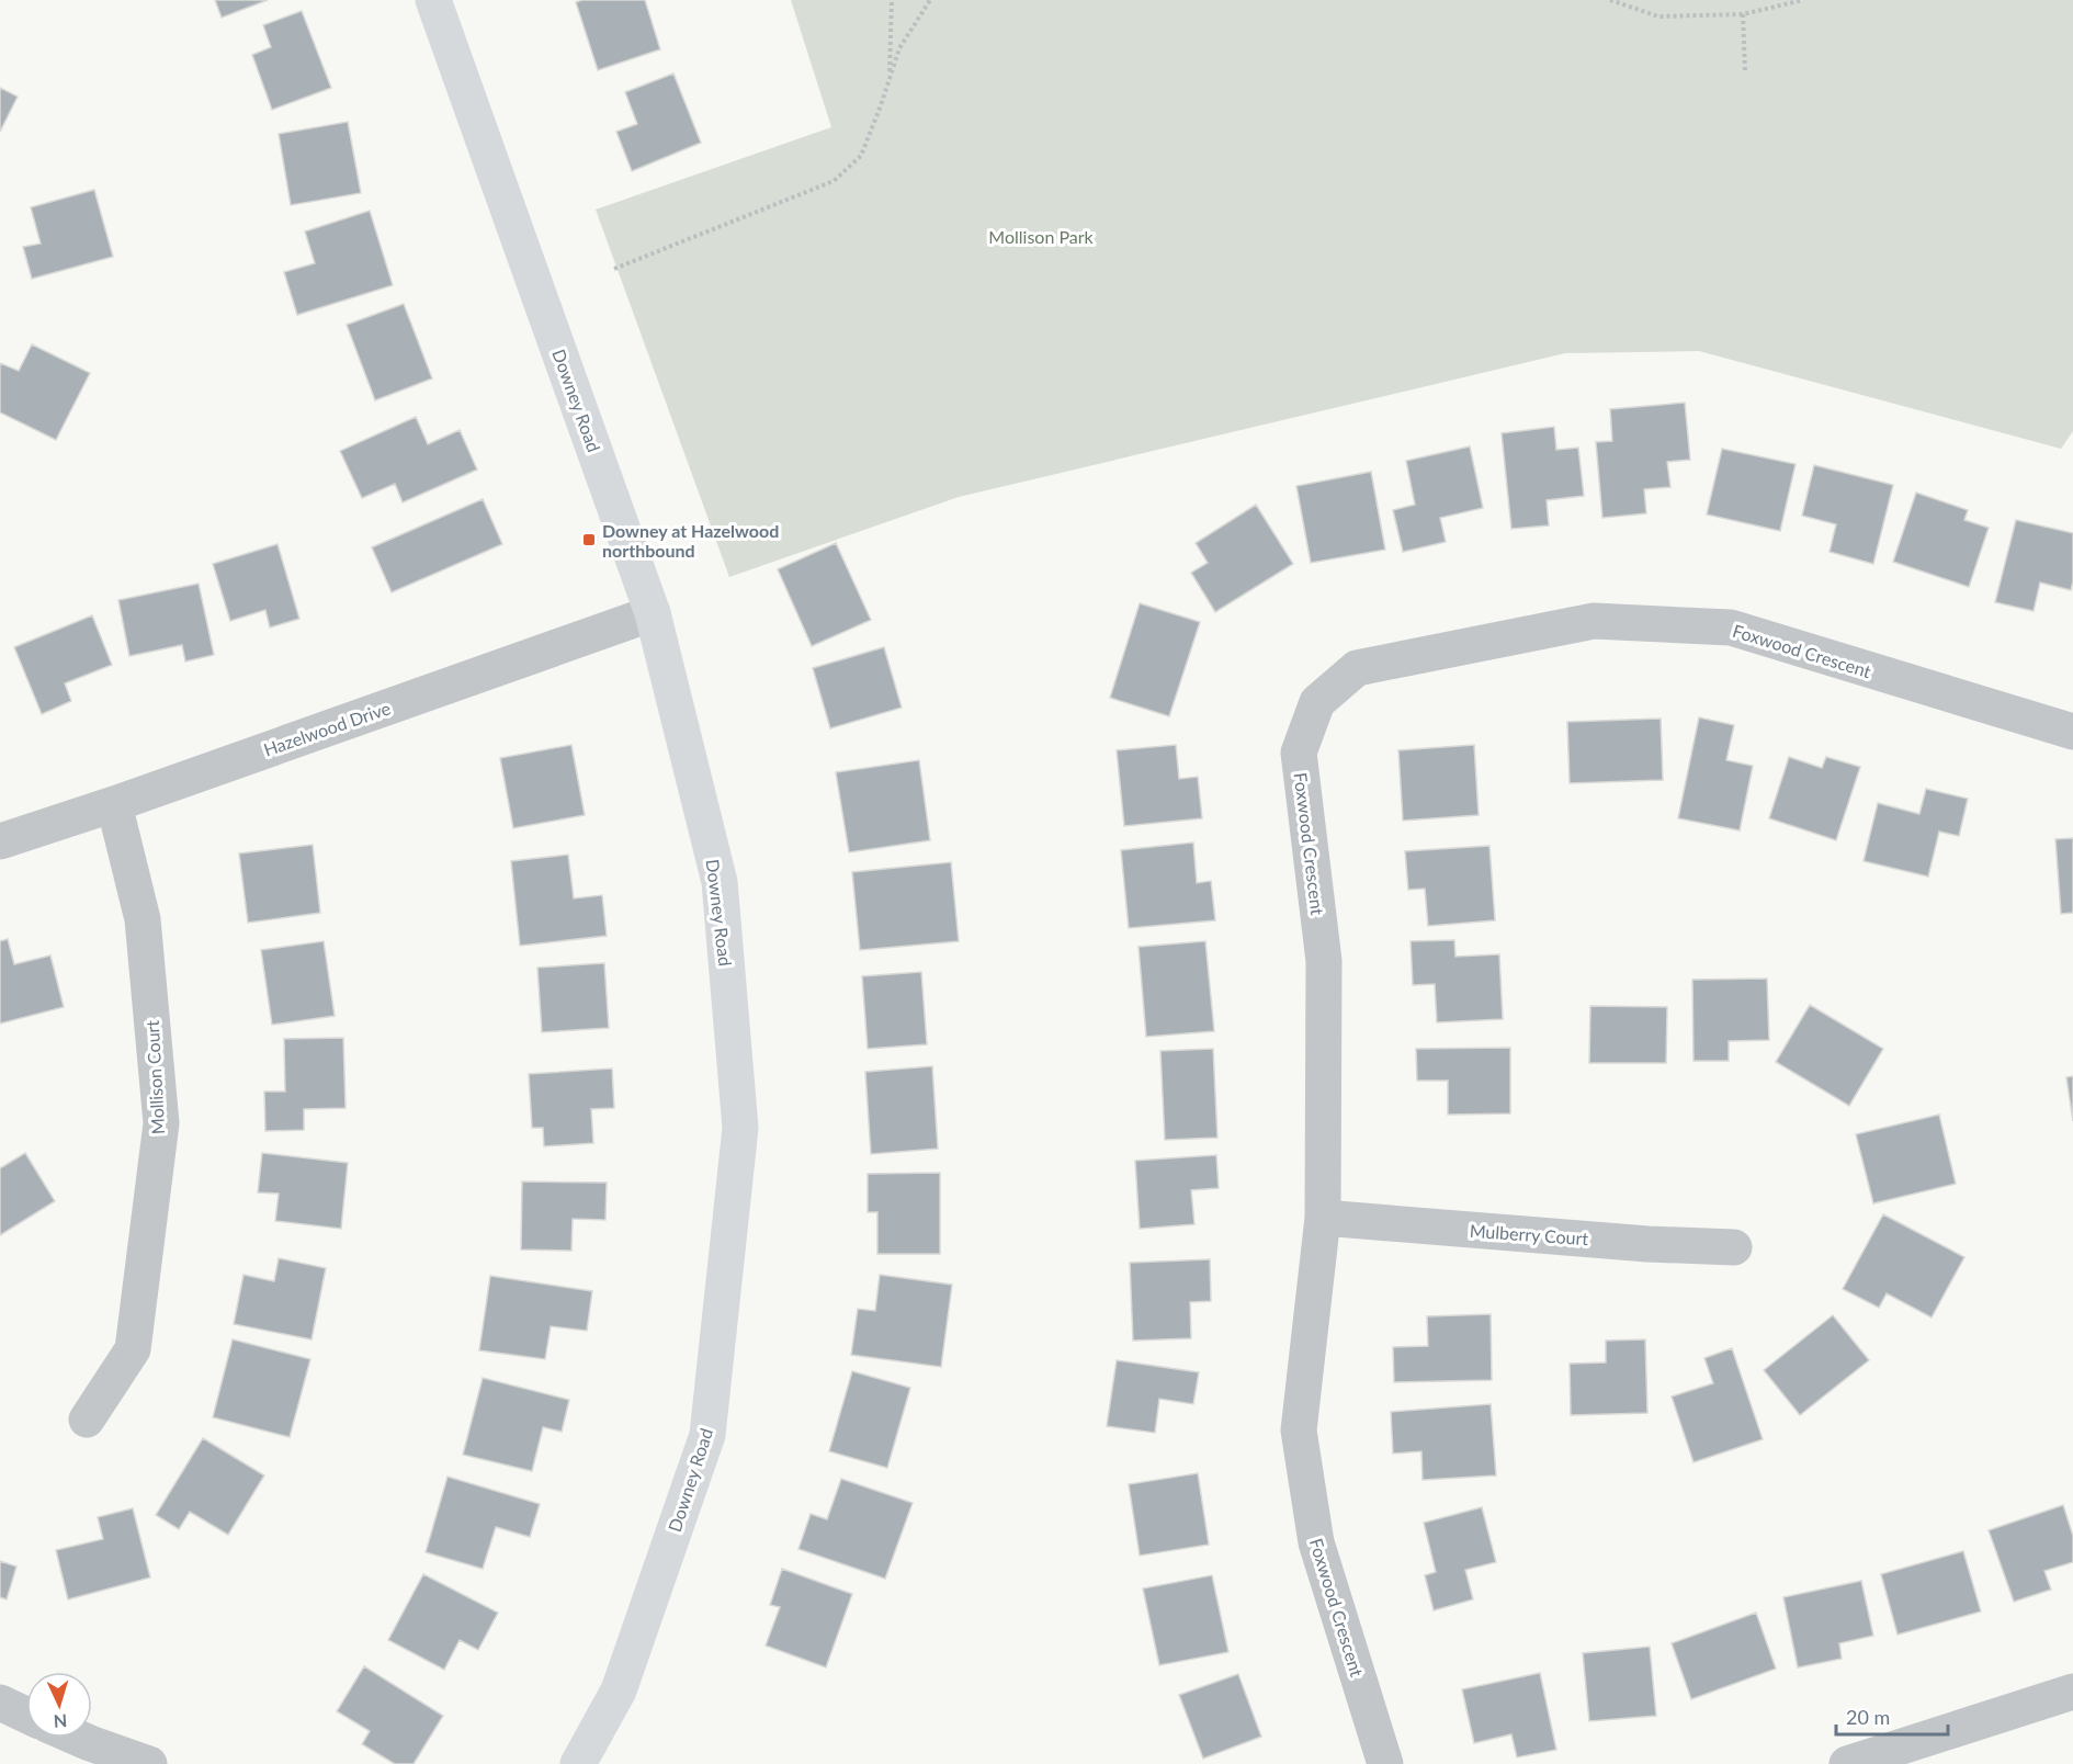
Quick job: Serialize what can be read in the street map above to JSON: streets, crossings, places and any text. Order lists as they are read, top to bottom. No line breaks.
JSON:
{"streets":{"main road":["Downey Road"],"street":["Foxwood Crescent","Hazelwood Drive","Mollison Court","Mulberry Court"]},"crossings":[["Downey Road","Hazelwood Drive"],["Foxwood Crescent","Mulberry Court"],["Hazelwood Drive","Mollison Court"]],"parks":["Mollison Park"],"places":{"transit":["Downey at Hazelwood northbound"]},"scale_bar":"20 m","north":"bottom"}
